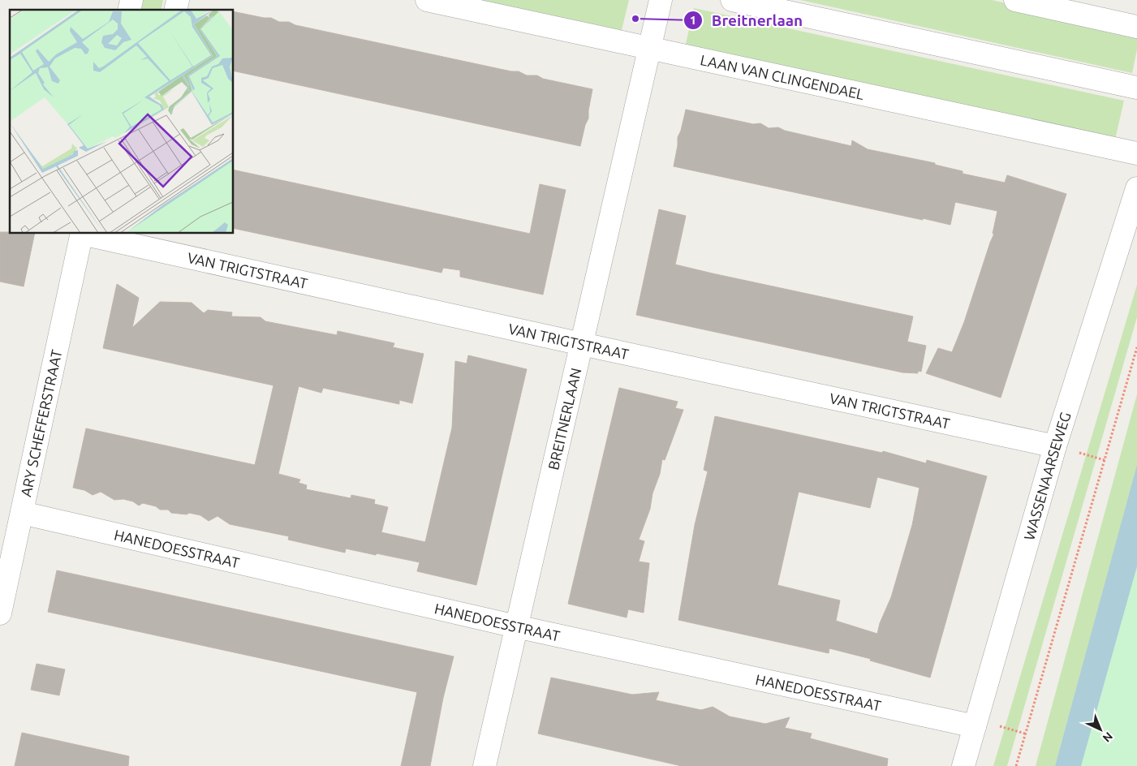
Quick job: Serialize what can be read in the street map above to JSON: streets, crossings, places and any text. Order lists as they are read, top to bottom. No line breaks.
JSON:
{"streets":{"street":["LAAN VAN CLINGENDAEL","VAN TRIGTSTRAAT","BREITNERLAAN","ARY SCHEFFERSTRAAT","WASSENAARSEWEG","HANEDOESSTRAAT"]},"crossings":[["LAAN VAN CLINGENDAEL","BREITNERLAAN"],["VAN TRIGTSTRAAT","BREITNERLAAN"],["VAN TRIGTSTRAAT","WASSENAARSEWEG"],["BREITNERLAAN","HANEDOESSTRAAT"],["ARY SCHEFFERSTRAAT","HANEDOESSTRAAT"],["WASSENAARSEWEG","HANEDOESSTRAAT"]],"places":["Breitnerlaan"],"north":"bottom right"}
